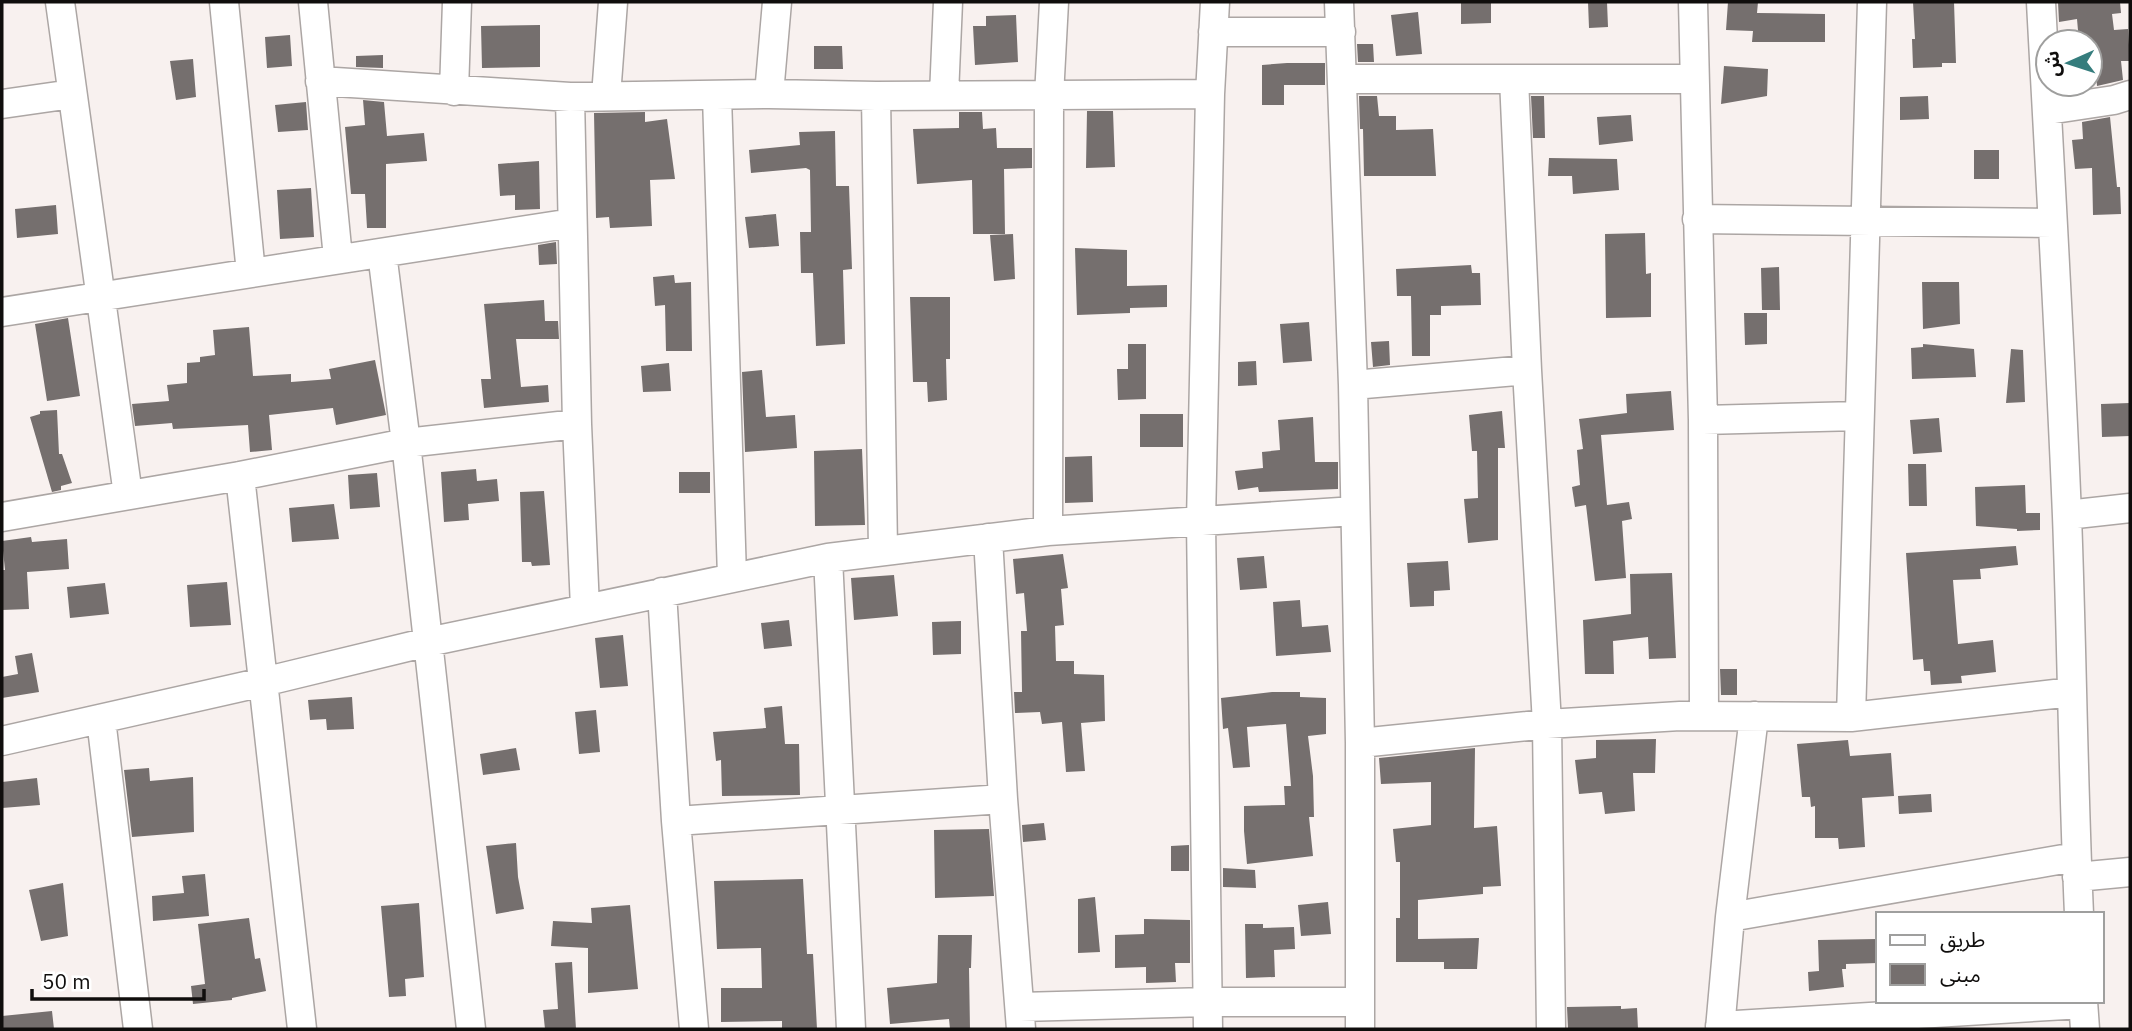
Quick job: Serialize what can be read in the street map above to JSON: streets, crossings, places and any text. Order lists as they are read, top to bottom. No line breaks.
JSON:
{"legend":["طريق","مبنى"],"scale_bar":"50 m","north":"left"}
